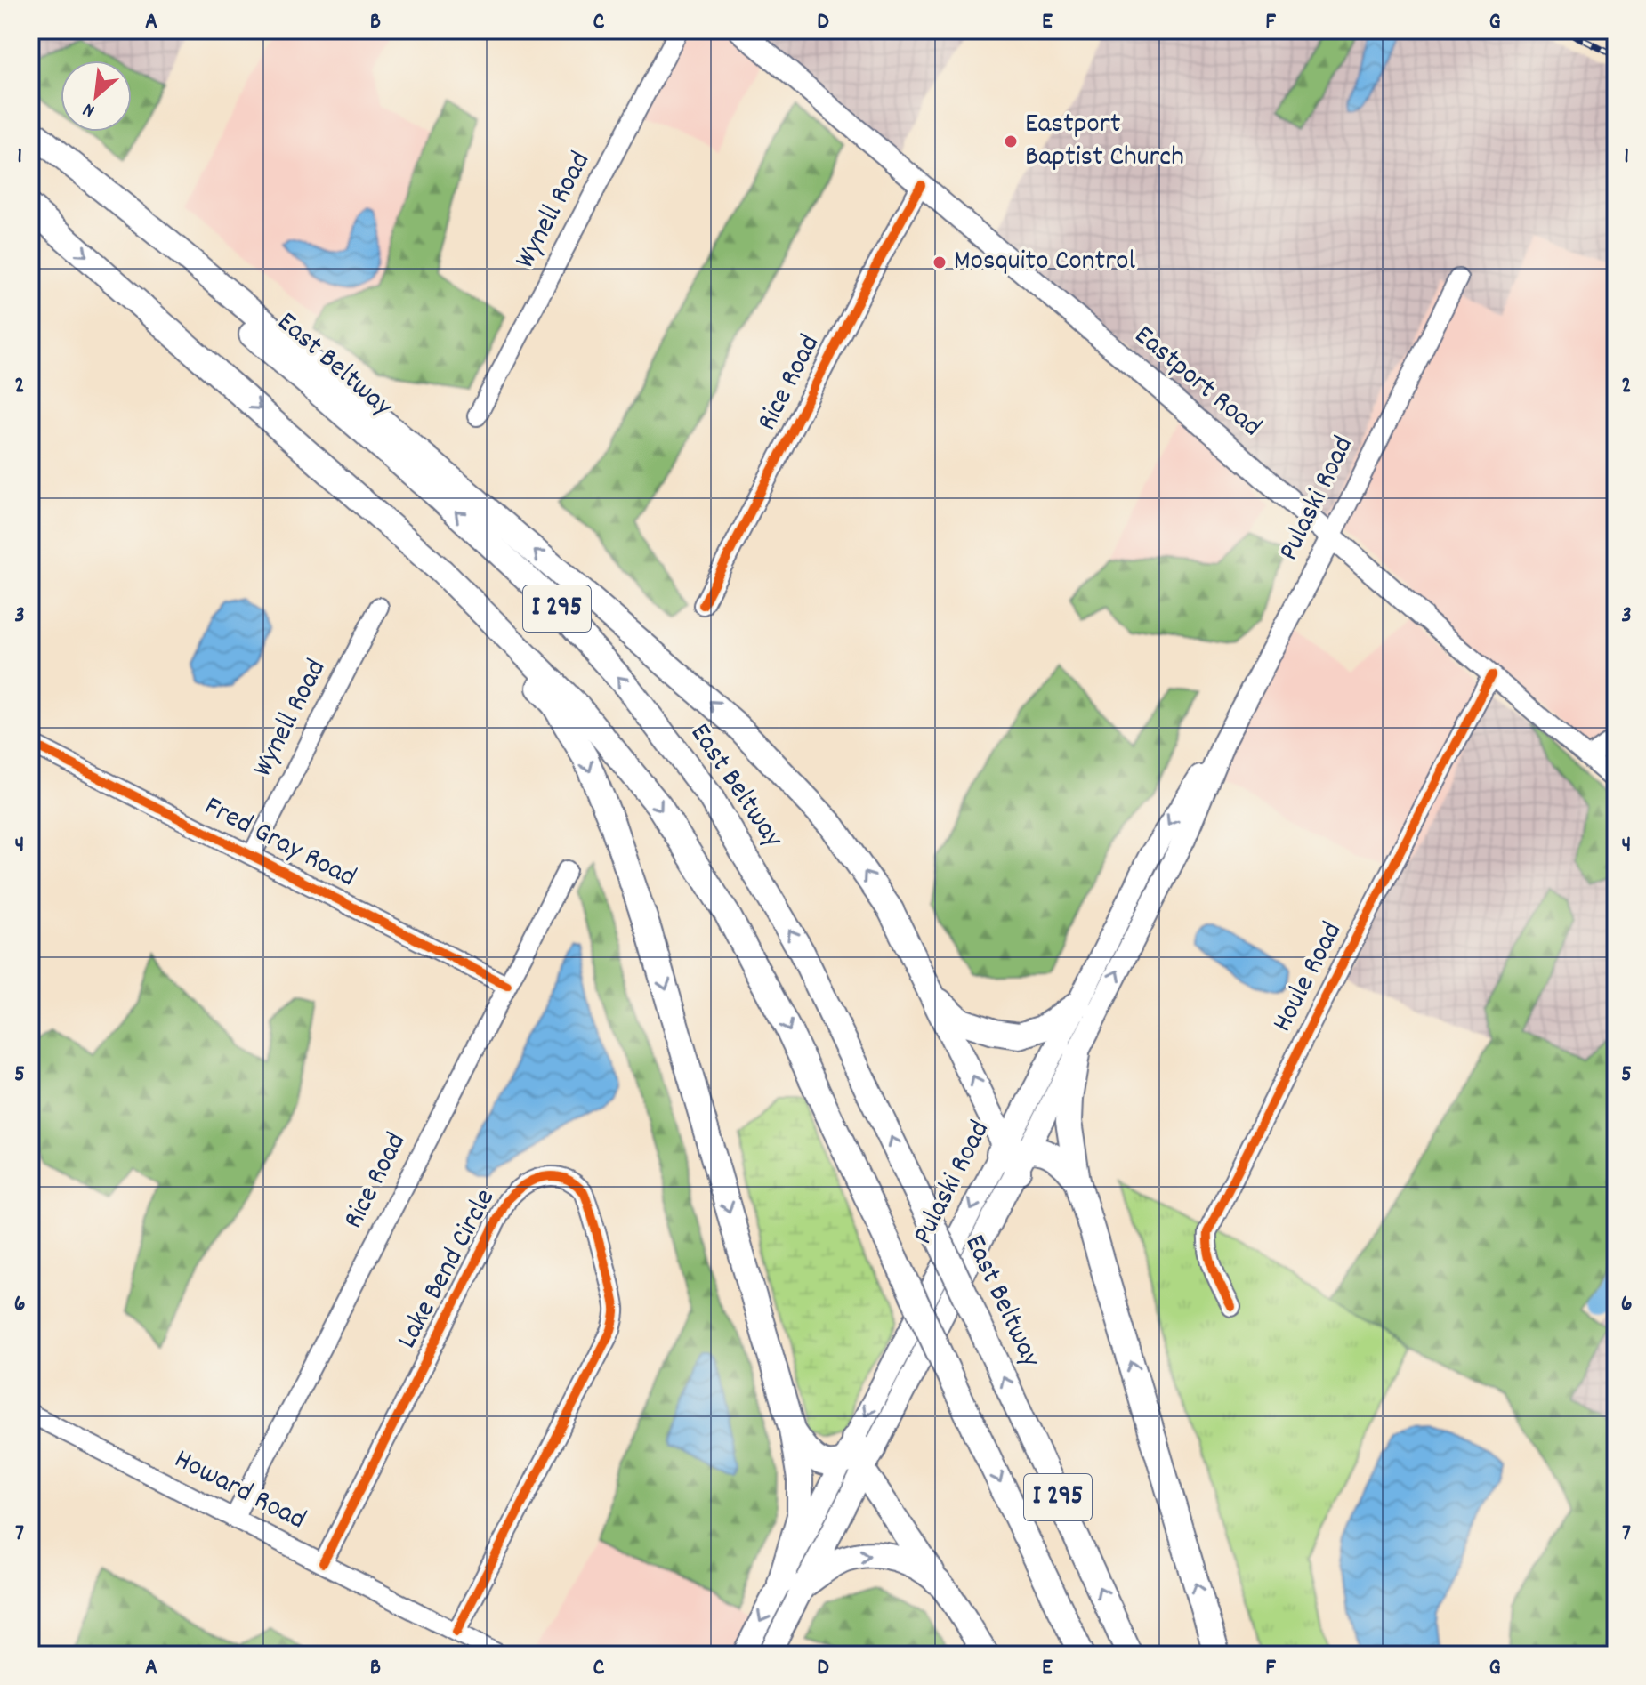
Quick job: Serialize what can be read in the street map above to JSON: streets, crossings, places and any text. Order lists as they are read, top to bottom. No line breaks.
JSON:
{"streets":{"highway":["East Beltway","I 295"],"main road":["Eastport Road","Pulaski Road"],"street":["Wynell Road","Rice Road","Fred Gray Road","Houle Road","Lake Bend Circle","Howard Road"]},"crossings":[["Wynell Road","Fred Gray Road"],["Eastport Road","Rice Road"],["Eastport Road","Pulaski Road"],["Eastport Road","Houle Road"],["Rice Road","Fred Gray Road"],["Rice Road","Howard Road"],["Lake Bend Circle","Howard Road"]],"places":["Eastport Baptist Church","Mosquito Control"],"north":"bottom left","grid":{"columns":["A","B","C","D","E","F","G"],"rows":["1","2","3","4","5","6","7"]}}
